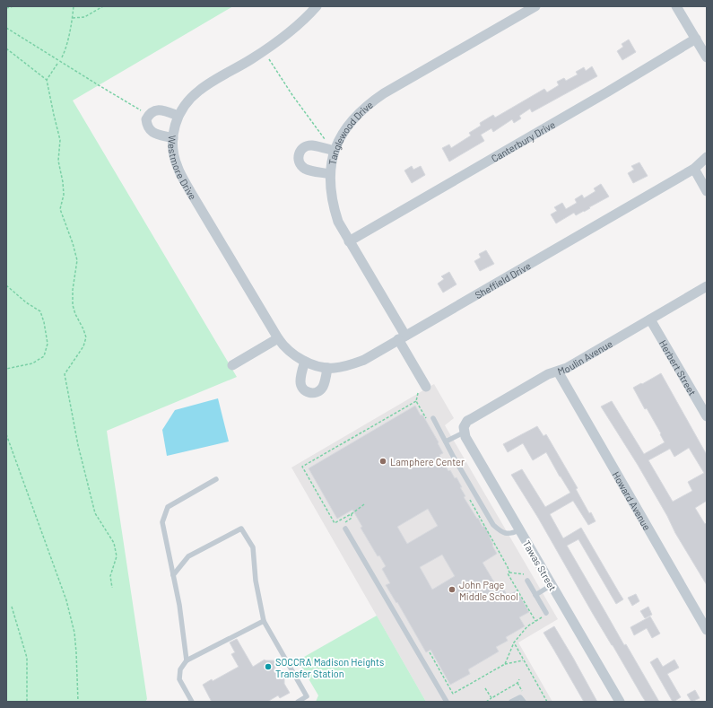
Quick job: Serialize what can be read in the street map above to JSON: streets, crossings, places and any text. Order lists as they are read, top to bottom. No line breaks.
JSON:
{"streets":{"street":["Tanglewood Drive","Canterbury Drive","Westmore Drive","Sheffield Drive","Moulin Avenue","Herbert Street","Howard Avenue","Tawas Street"]},"crossings":[["Tanglewood Drive","Canterbury Drive"],["Tanglewood Drive","Sheffield Drive"],["Westmore Drive","Sheffield Drive"],["Moulin Avenue","Herbert Street"],["Moulin Avenue","Howard Avenue"],["Moulin Avenue","Tawas Street"]],"places":["Lamphere Center","John Page Middle School","SOCCRA Madison Heights Transfer Station"]}
